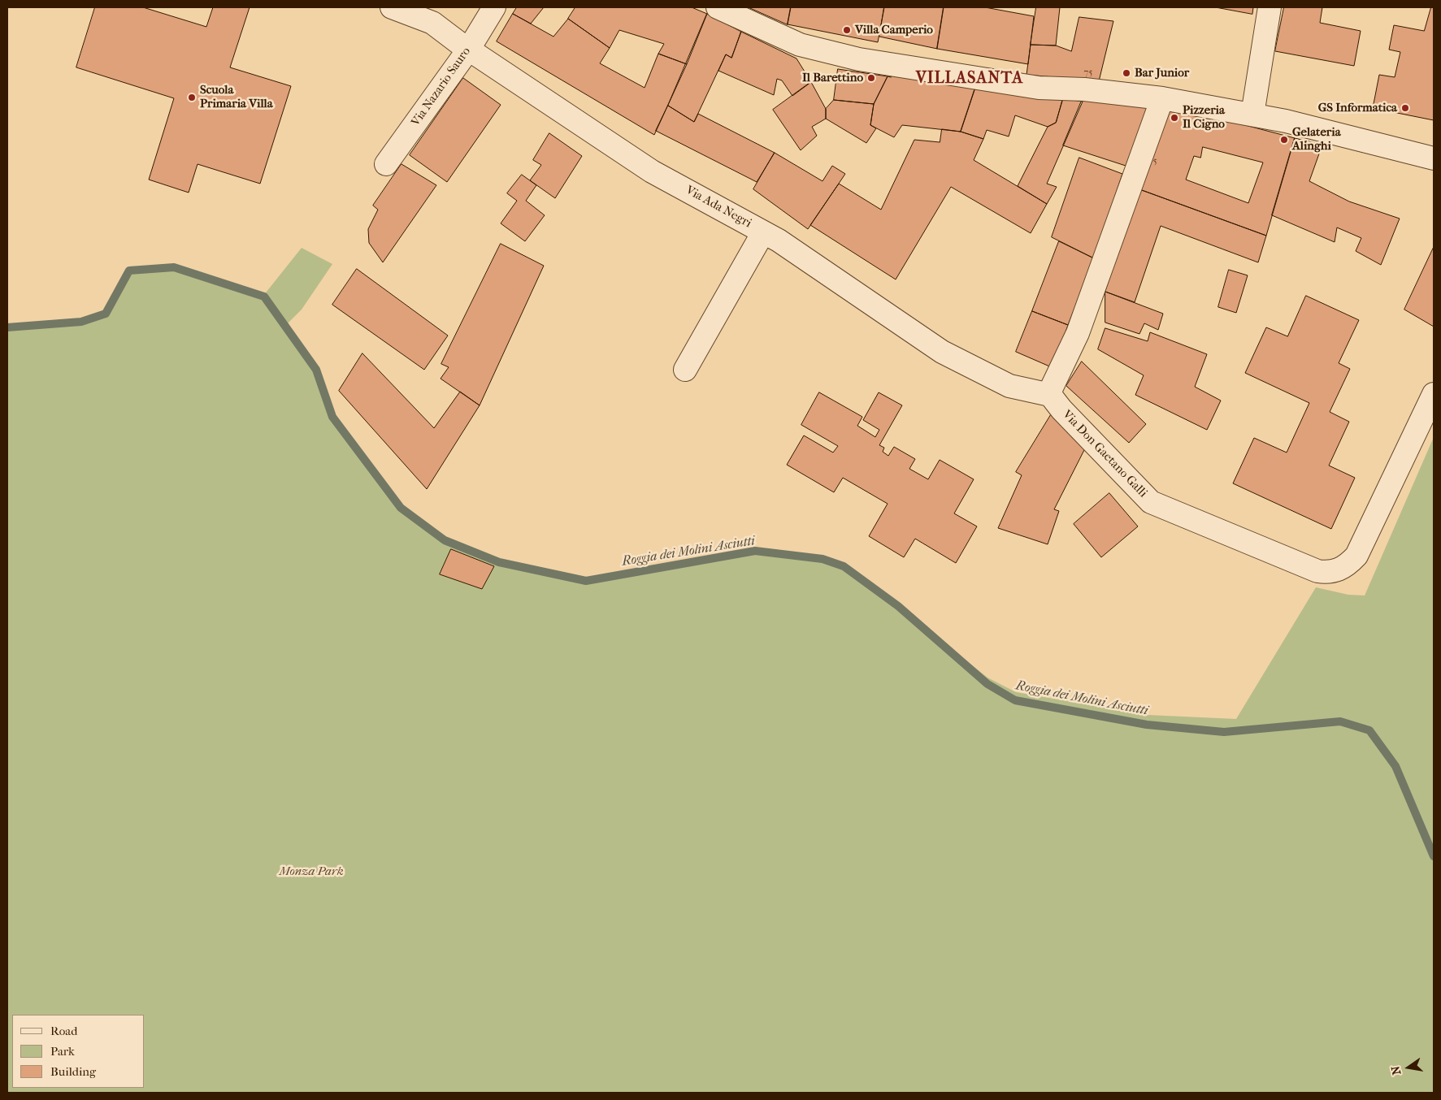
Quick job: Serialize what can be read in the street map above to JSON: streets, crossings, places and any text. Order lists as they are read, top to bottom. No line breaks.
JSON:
{"streets":{"street":["Via Nazario Sauro","Via Ada Negri","Via Don Gaetano Galli"]},"crossings":[["Via Nazario Sauro","Via Ada Negri"],["Via Ada Negri","Via Don Gaetano Galli"]],"districts":["VILLASANTA"],"water":["Roggia dei Molini Asciutti"],"parks":["Monza Park"],"places":["Villa Camperio","Bar Junior","Il Barettino","Scuola Primaria Villa","GS Informatica","Pizzeria Il Cigno","Gelateria Alinghi"],"house_numbers":["75","5"],"legend":["Road","Park","Building"],"north":"left"}
